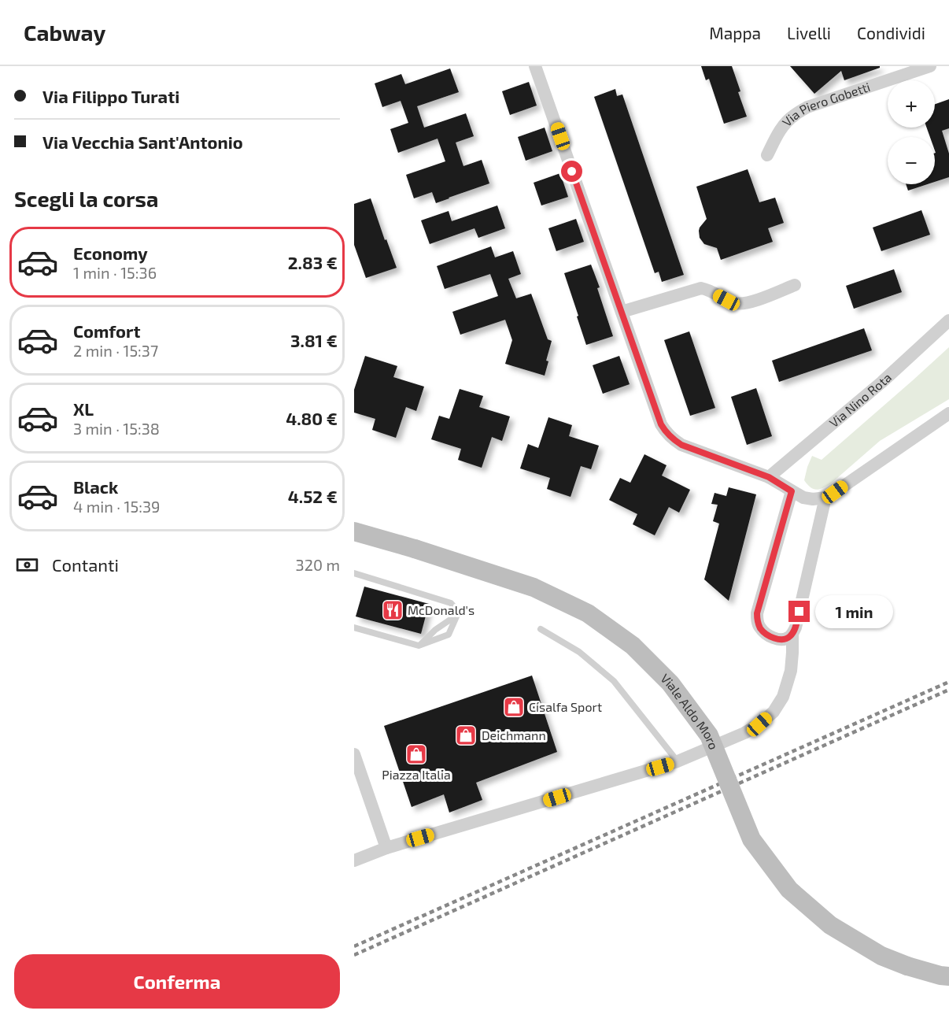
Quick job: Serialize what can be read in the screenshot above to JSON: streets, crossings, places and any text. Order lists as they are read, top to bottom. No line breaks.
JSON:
{"streets":{"main road":["Viale Aldo Moro"],"street":["Via Piero Gobetti","Via Nino Rota"]},"places":{"restaurant":["McDonald's"],"shop":["Cisalfa Sport","Deichmann","Piazza Italia"]},"page":{"header":"Cabway","nav":["Mappa","Livelli","Condividi"],"banner":["Via Filippo Turati","Via Vecchia Sant'Antonio"],"map_buttons":["+","−"],"heading":"Scegli la corsa","list":[{"name":"Economy","note":"1 min · 15:36","value":"2.83 €"},{"name":"Comfort","note":"2 min · 15:37","value":"3.81 €"},{"name":"XL","note":"3 min · 15:38","value":"4.80 €"},{"name":"Black","note":"4 min · 15:39","value":"4.52 €"}],"pay":["Contanti","320 m"],"bubble":"1 min","buttons":"Conferma"}}
